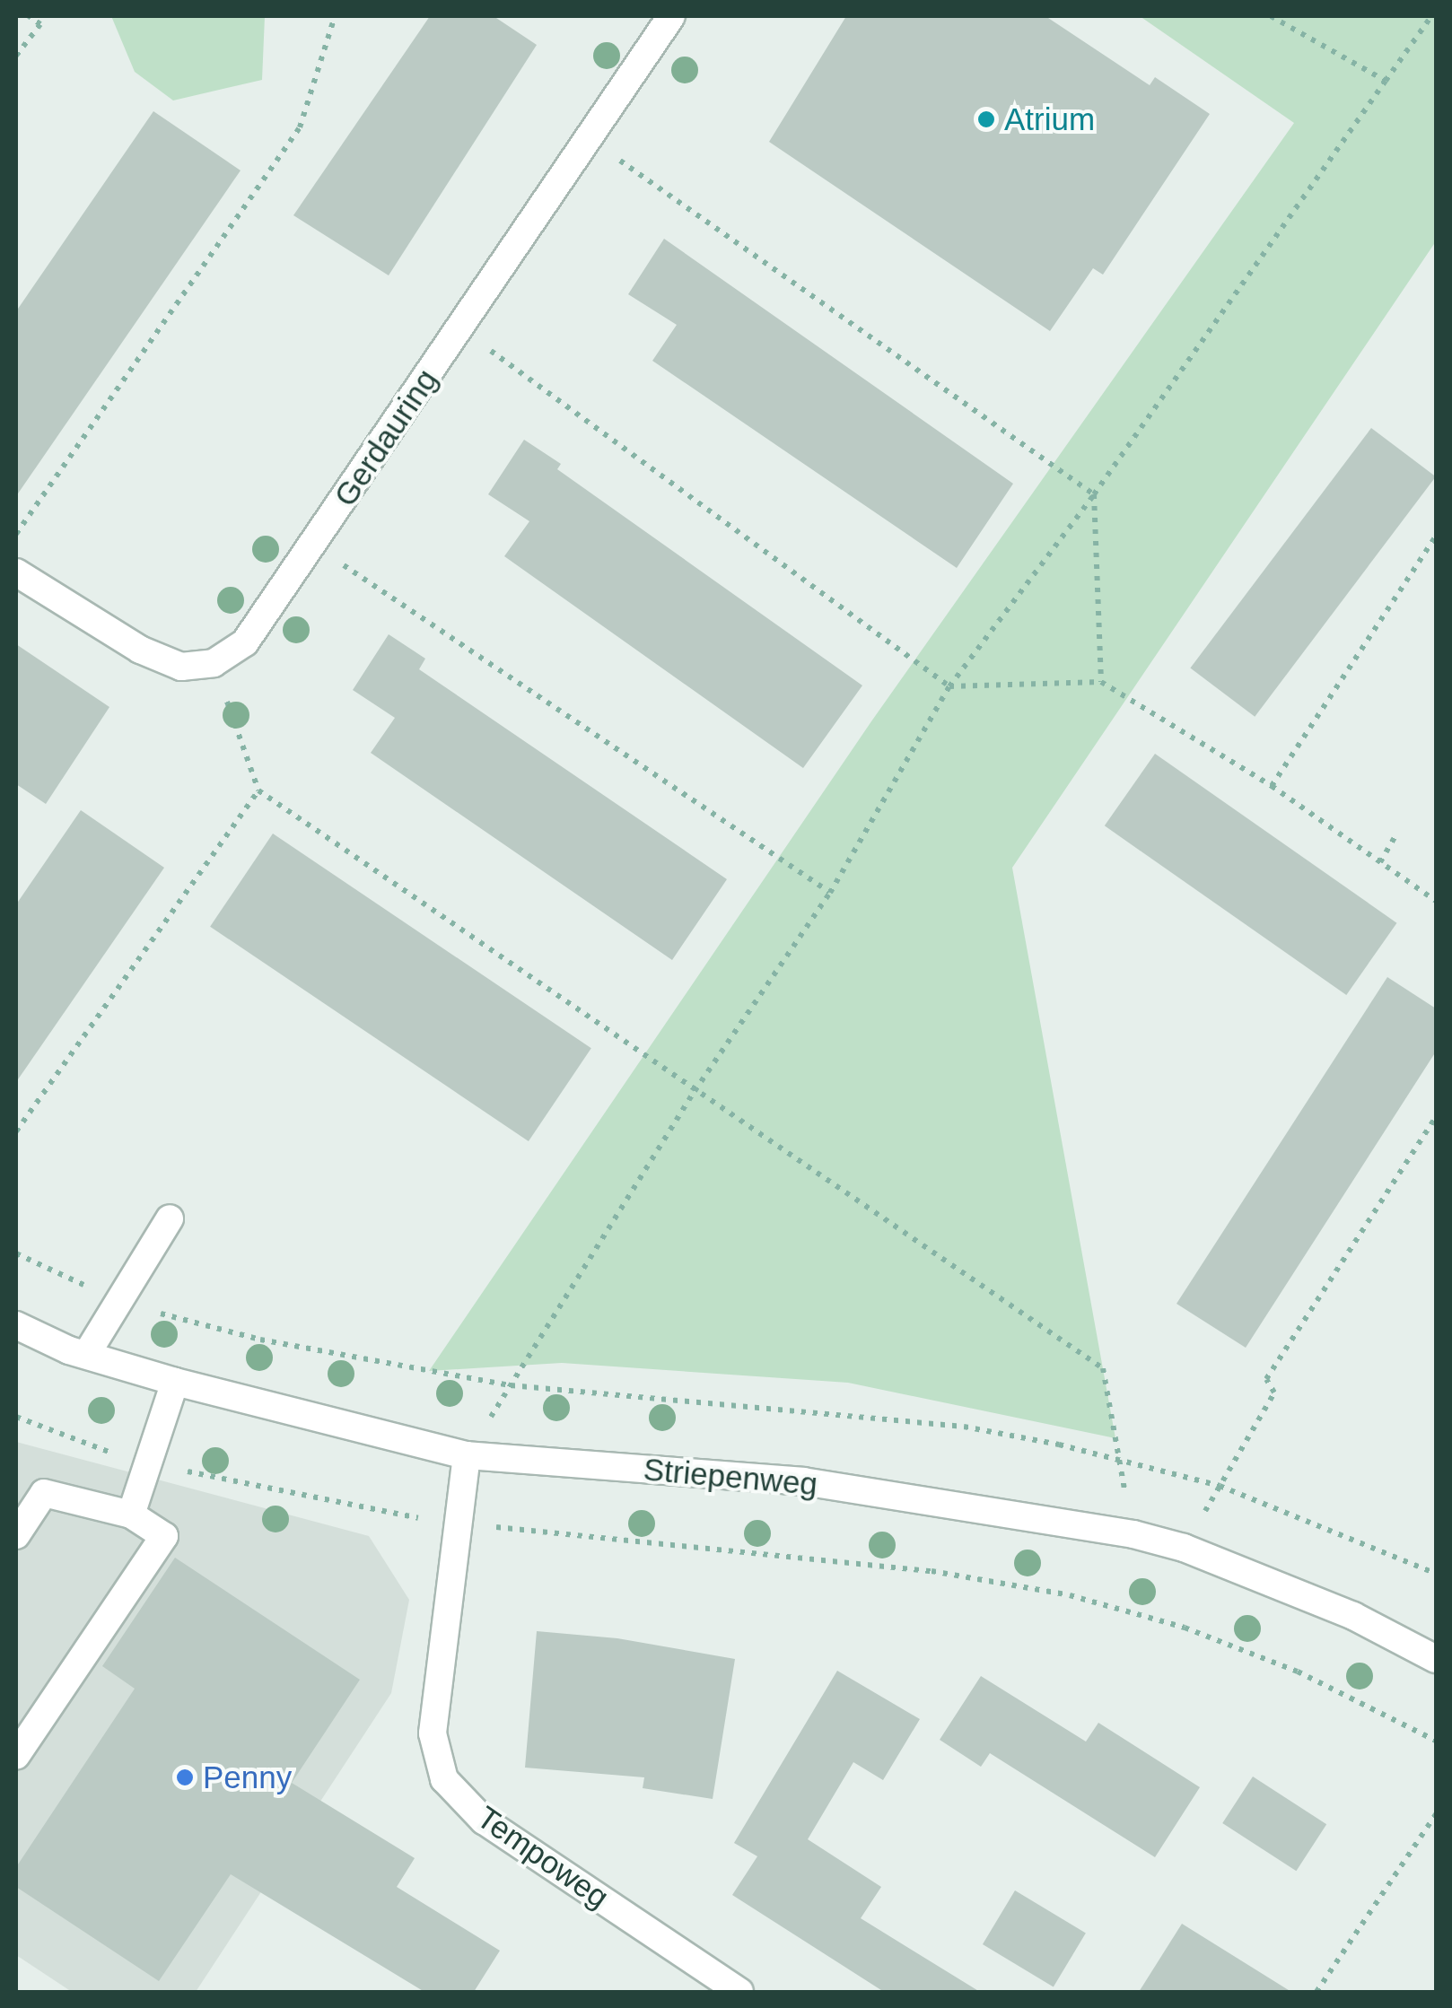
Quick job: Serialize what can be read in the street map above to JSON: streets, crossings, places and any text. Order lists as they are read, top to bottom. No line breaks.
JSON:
{"streets":{"street":["Gerdauring","Striepenweg","Tempoweg"]},"crossings":[["Striepenweg","Tempoweg"]],"places":["Atrium","Penny"]}
